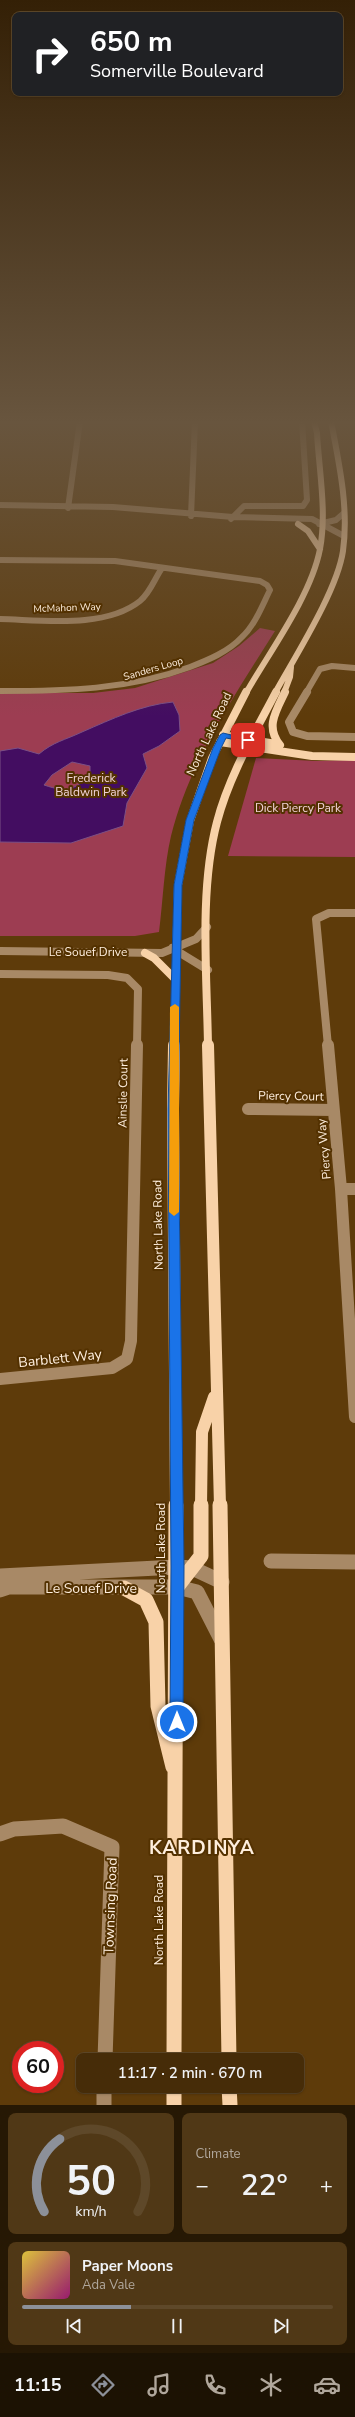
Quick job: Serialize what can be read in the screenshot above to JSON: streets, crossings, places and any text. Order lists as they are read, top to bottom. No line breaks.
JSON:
{"streets":{"main road":["North Lake Road"],"street":["McMahon Way","Sanders Loop","Le Souef Drive","Ainslie Court","Piercy Court","Piercy Way","Barblett Way","Townsing Road"]},"crossings":[["McMahon Way","Sanders Loop"],["North Lake Road","Le Souef Drive"],["Ainslie Court","Barblett Way"],["Piercy Court","Piercy Way"]],"districts":["KARDINYA"],"parks":["Frederick Baldwin Park","Dick Piercy Park"],"page":{"turn":["650 m","Somerville Boulevard"],"limit":"60","trip":"11:17 · 2 min · 670 m","tile":"Climate","heat":["−","22°","+"],"song":["Paper Moons","Ada Vale"],"tabs":"11:15","gauge":["50","km/h"]}}
